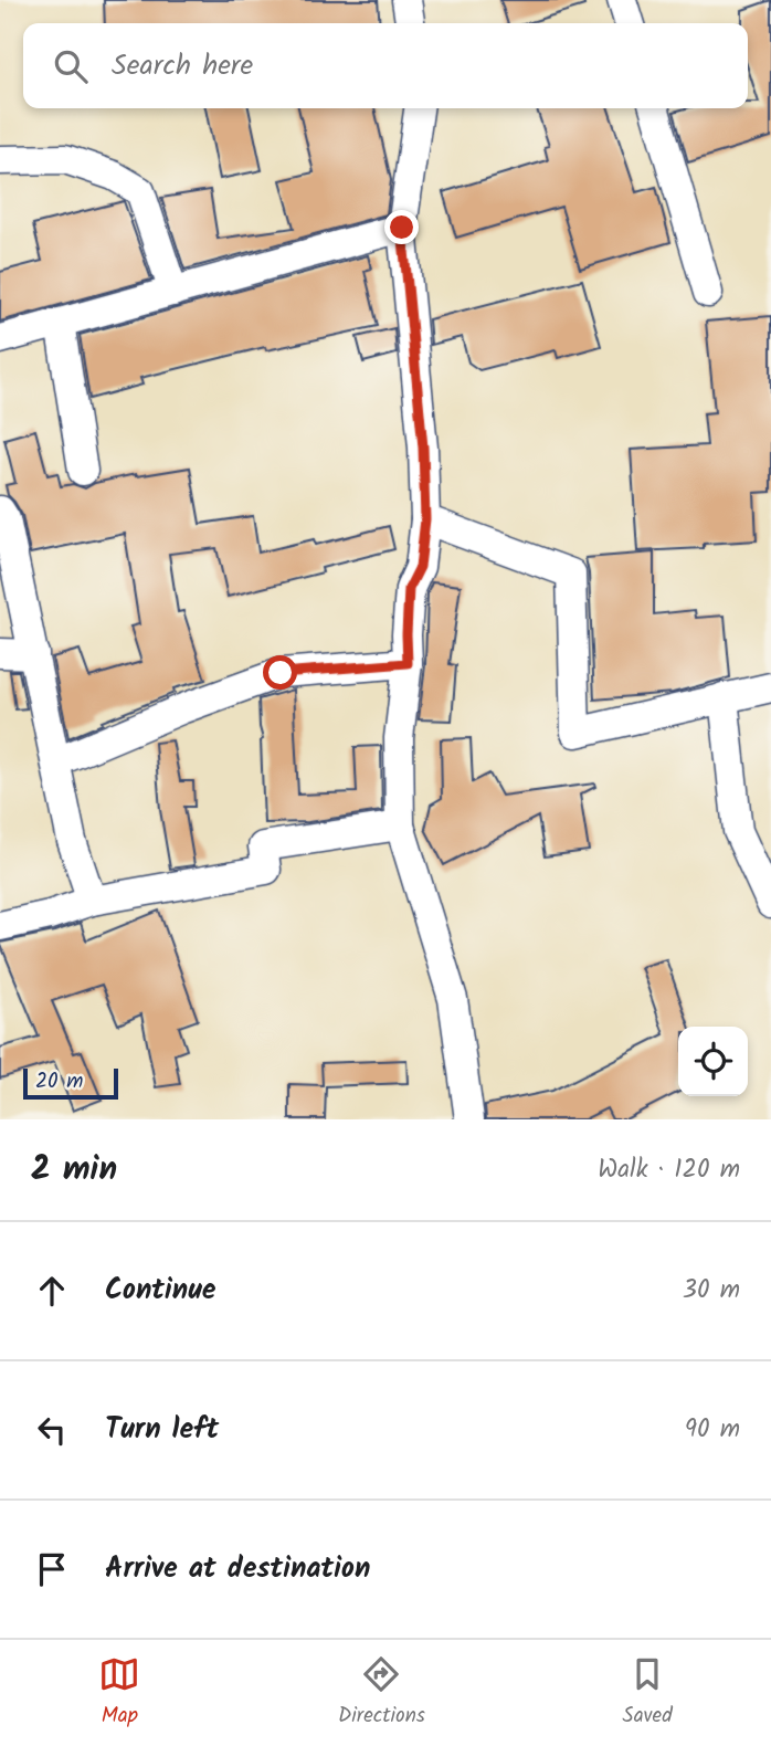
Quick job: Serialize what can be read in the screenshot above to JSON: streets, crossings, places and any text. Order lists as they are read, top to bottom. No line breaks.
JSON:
{"scale_bar":"20 m","page":{"search":"Search here","scale":"20 m","heading":["2 min","Walk · 120 m"],"list":[["Continue","30 m"],["Turn left","90 m"],"Arrive at destination"],"nav":["Map","Directions","Saved"]}}
